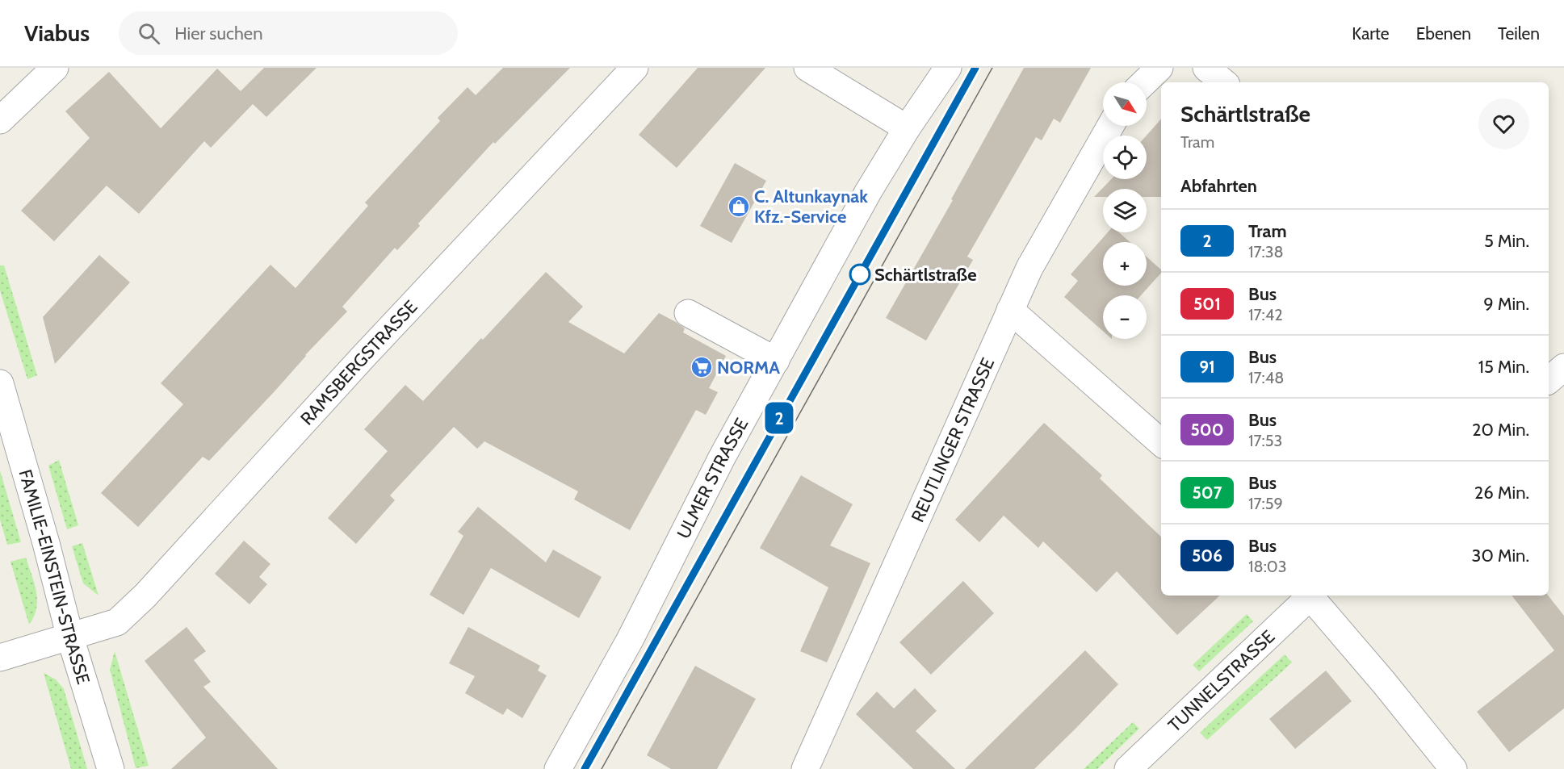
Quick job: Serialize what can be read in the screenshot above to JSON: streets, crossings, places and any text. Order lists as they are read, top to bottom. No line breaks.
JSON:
{"streets":{"street":["RAMSBERGSTRASSE","REUTLINGER STRASSE","ULMER STRASSE","FAMILIE-EINSTEIN-STRASSE","TUNNELSTRASSE"]},"crossings":[["RAMSBERGSTRASSE","FAMILIE-EINSTEIN-STRASSE"]],"places":{"shop":["C. Altunkaynak Kfz.-Service"],"other":["Schärtlstraße"],"supermarket":["NORMA"]},"lines":["tram line 2"],"north":"bottom right","page":{"header":"Viabus","search":"Hier suchen","nav":["Karte","Ebenen","Teilen"],"on_map":"2","map_buttons":["+","−"],"heading":[["Schärtlstraße","Tram"],"Abfahrten"],"list":[{"mark":"2","name":"Tram","note":"17:38","value":"5 Min."},{"mark":"501","name":"Bus","note":"17:42","value":"9 Min."},{"mark":"91","name":"Bus","note":"17:48","value":"15 Min."},{"mark":"500","name":"Bus","note":"17:53","value":"20 Min."},{"mark":"507","name":"Bus","note":"17:59","value":"26 Min."},{"mark":"506","name":"Bus","note":"18:03","value":"30 Min."}]}}
